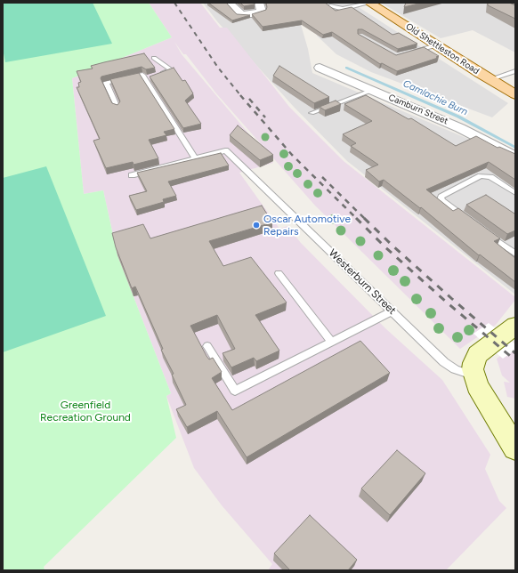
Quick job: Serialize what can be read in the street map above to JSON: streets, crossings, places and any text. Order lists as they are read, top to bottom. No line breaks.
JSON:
{"streets":{"main road":["Old Shettleston Road"],"street":["Camburn Street"],"lane":["Westerburn Street"]},"water":["Camlachie Burn"],"parks":["Greenfield Recreation Ground"],"places":["Oscar Automotive Repairs"]}
